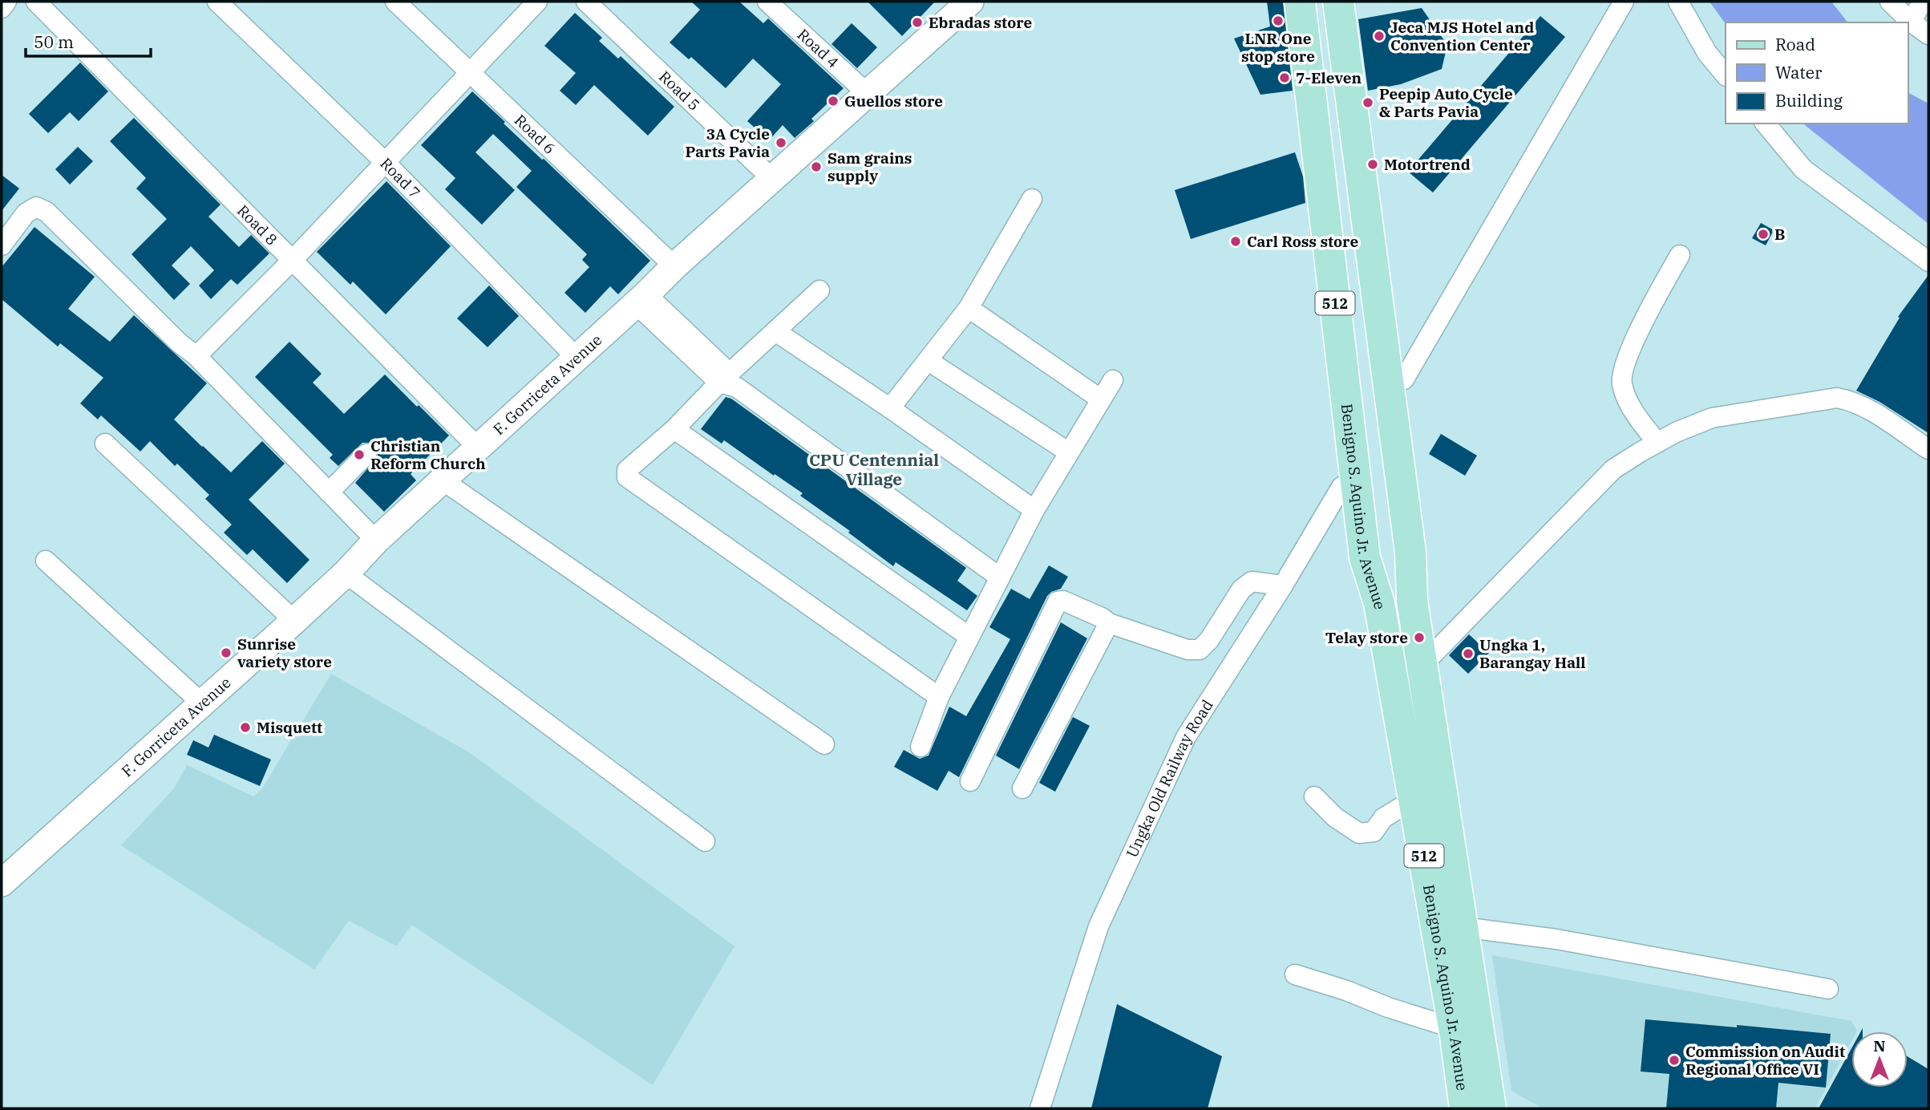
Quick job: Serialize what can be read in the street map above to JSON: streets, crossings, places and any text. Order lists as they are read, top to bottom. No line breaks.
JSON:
{"streets":{"main road":["512","F. Gorriceta Avenue","Benigno S. Aquino Jr. Avenue"],"street":["Road 4","Road 5","Road 6","Road 7","Road 8","Ungka Old Railway Road"]},"crossings":[["Road 4","F. Gorriceta Avenue"],["Road 5","F. Gorriceta Avenue"],["Road 6","F. Gorriceta Avenue"],["Road 7","F. Gorriceta Avenue"],["Road 8","F. Gorriceta Avenue"],["Benigno S. Aquino Jr. Avenue","Ungka Old Railway Road"]],"districts":["CPU Centennial Village"],"places":["LNR One stop store","Ebradas store","Jeca MJS Hotel and Convention Center","7-Eleven","Guellos store","Peepip Auto Cycle & Parts Pavia","3A Cycle Parts Pavia","Motortrend","Sam grains supply","B","Carl Ross store","Christian Reform Church","Telay store","Sunrise variety store","Ungka 1, Barangay Hall","Misquett","Commission on Audit Regional Office VI"],"legend":["Road","Water","Building"],"scale_bar":"50 m","north":"top"}
